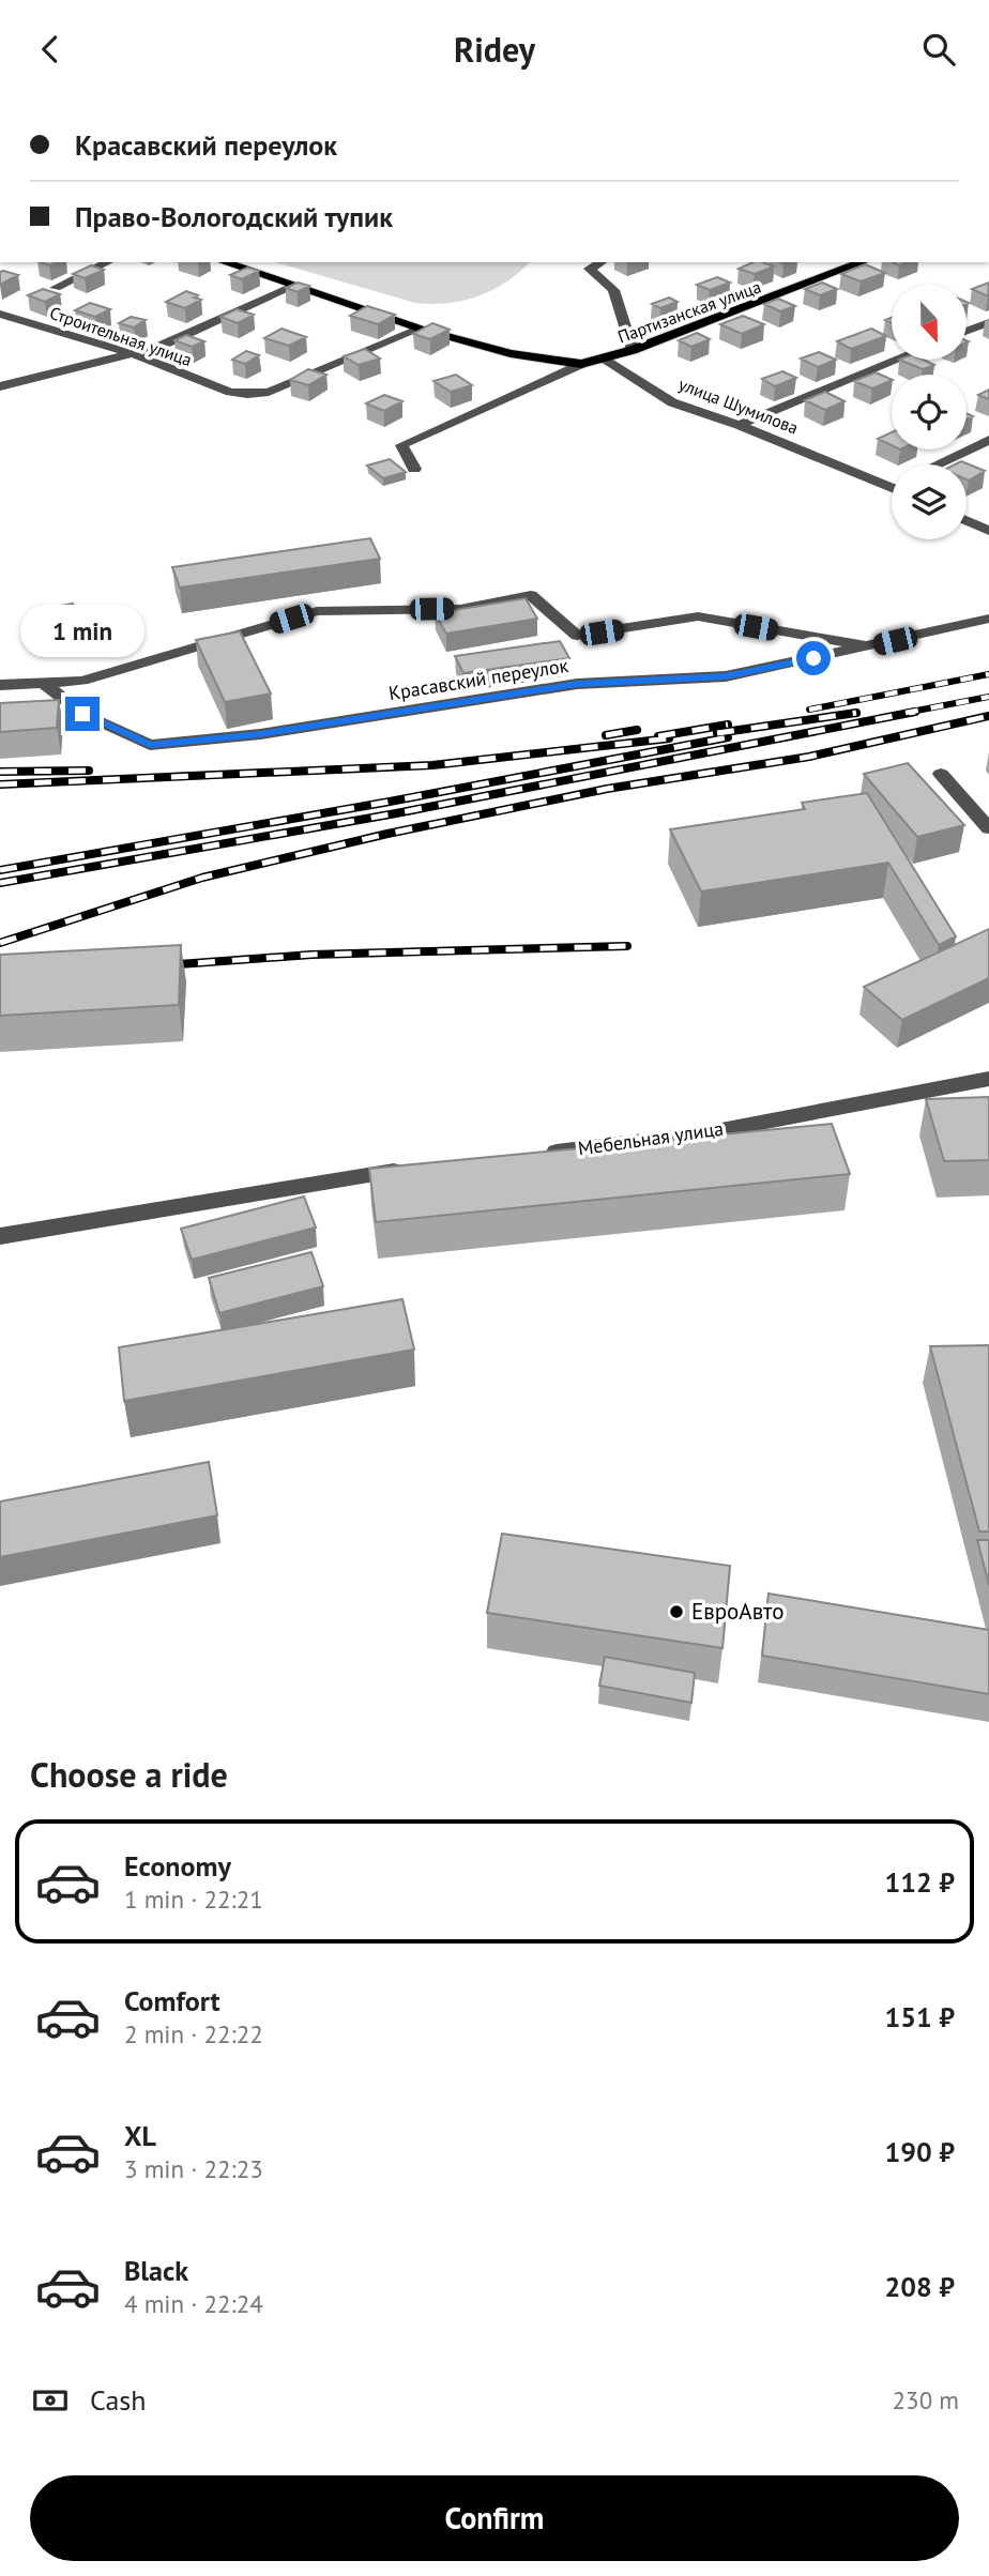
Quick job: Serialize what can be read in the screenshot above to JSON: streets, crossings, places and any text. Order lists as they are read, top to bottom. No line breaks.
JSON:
{"streets":{"main road":["Партизанская улица"],"street":["Строительная улица","улица Шумилова","Красавский переулок","Мебельная улица"]},"crossings":[["Партизанская улица","улица Шумилова"]],"places":["ЕвроАвто"],"north":"bottom","page":{"header":"Ridey","banner":["Красавский переулок","Право-Вологодский тупик"],"bubble":"1 min","heading":"Choose a ride","list":[{"name":"Economy","note":"1 min · 22:21","value":"112 ₽"},{"name":"Comfort","note":"2 min · 22:22","value":"151 ₽"},{"name":"XL","note":"3 min · 22:23","value":"190 ₽"},{"name":"Black","note":"4 min · 22:24","value":"208 ₽"}],"pay":["Cash","230 m"],"buttons":"Confirm"}}
